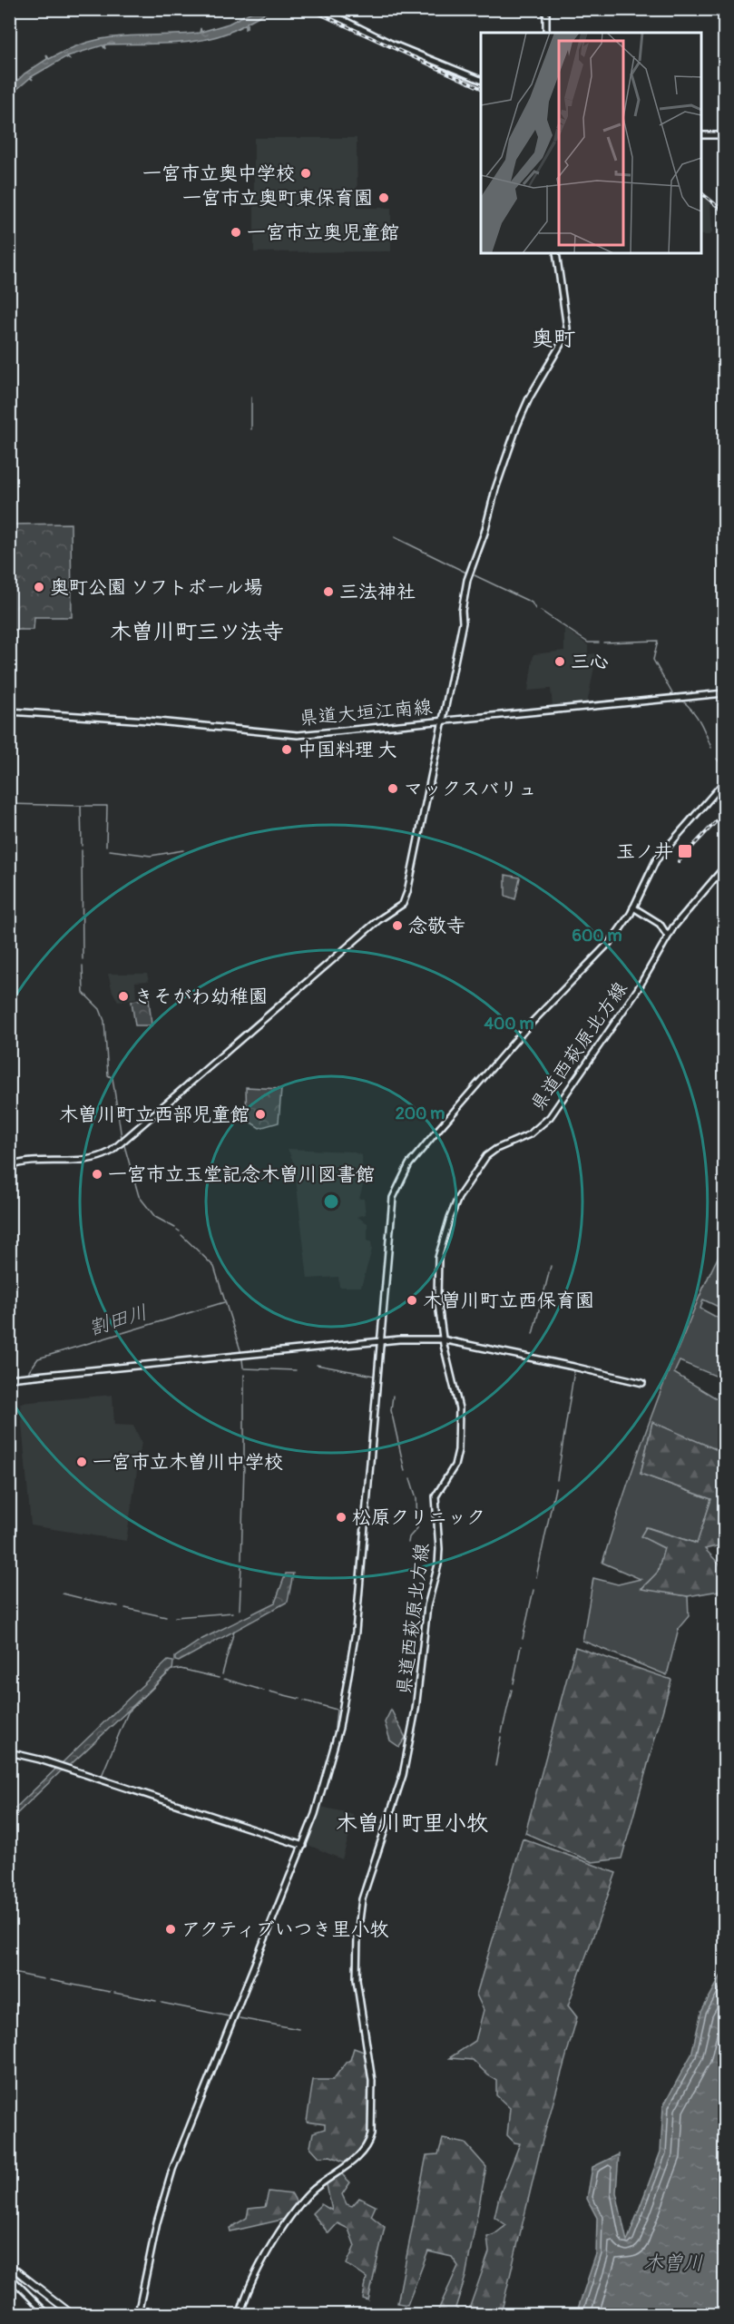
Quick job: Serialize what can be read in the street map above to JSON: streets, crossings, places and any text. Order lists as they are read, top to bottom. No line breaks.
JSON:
{"streets":{"street":["県道大垣江南線","県道西萩原北方線"]},"districts":["奥町","木曽川町三ツ法寺","木曽川町里小牧"],"water":["割田川","木曽川"],"places":{"other":["一宮市立奥中学校","一宮市立奥町東保育園","一宮市立奥児童館","奥町公園 ソフトボール場","三法神社","三心","中国料理 大","マックスバリュ","念敬寺","きそがわ幼稚園","木曽川町立西部児童館","一宮市立玉堂記念木曽川図書館","木曽川町立西保育園","一宮市立木曽川中学校","松原クリニック","アクティブいつき里小牧"],"transit":["玉ノ井"]},"rings":["600 m","400 m","200 m"]}
